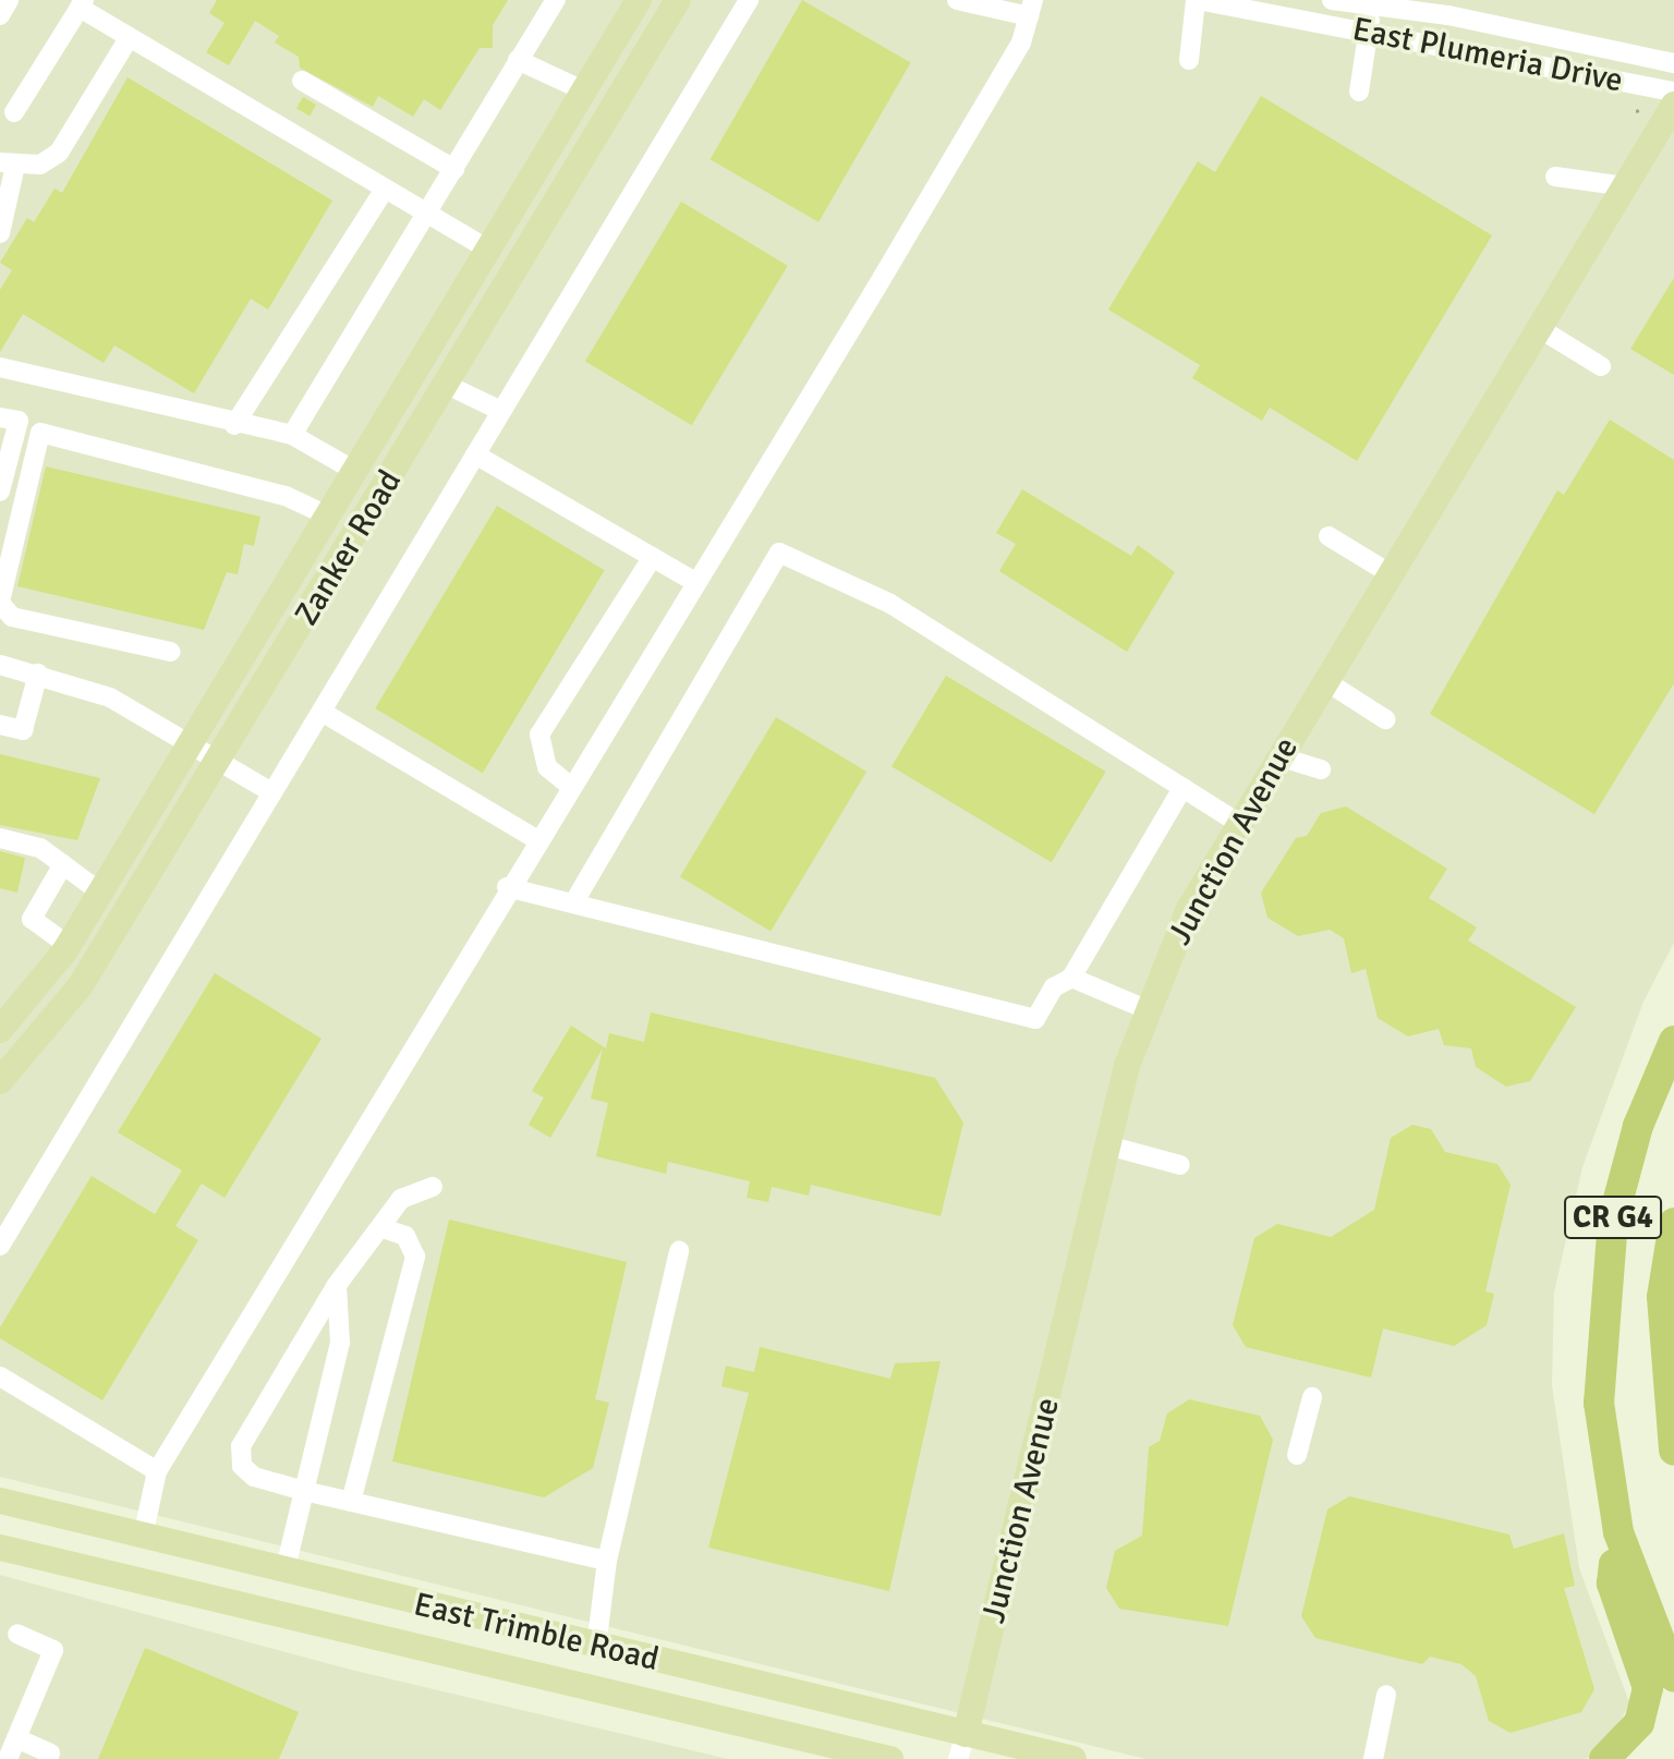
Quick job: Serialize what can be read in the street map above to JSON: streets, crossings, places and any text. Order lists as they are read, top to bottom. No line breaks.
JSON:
{"streets":{"highway":["CR G4"],"main road":["Zanker Road","Junction Avenue","East Trimble Road"],"street":["East Plumeria Drive"]},"crossings":[["Junction Avenue","East Trimble Road"]]}
